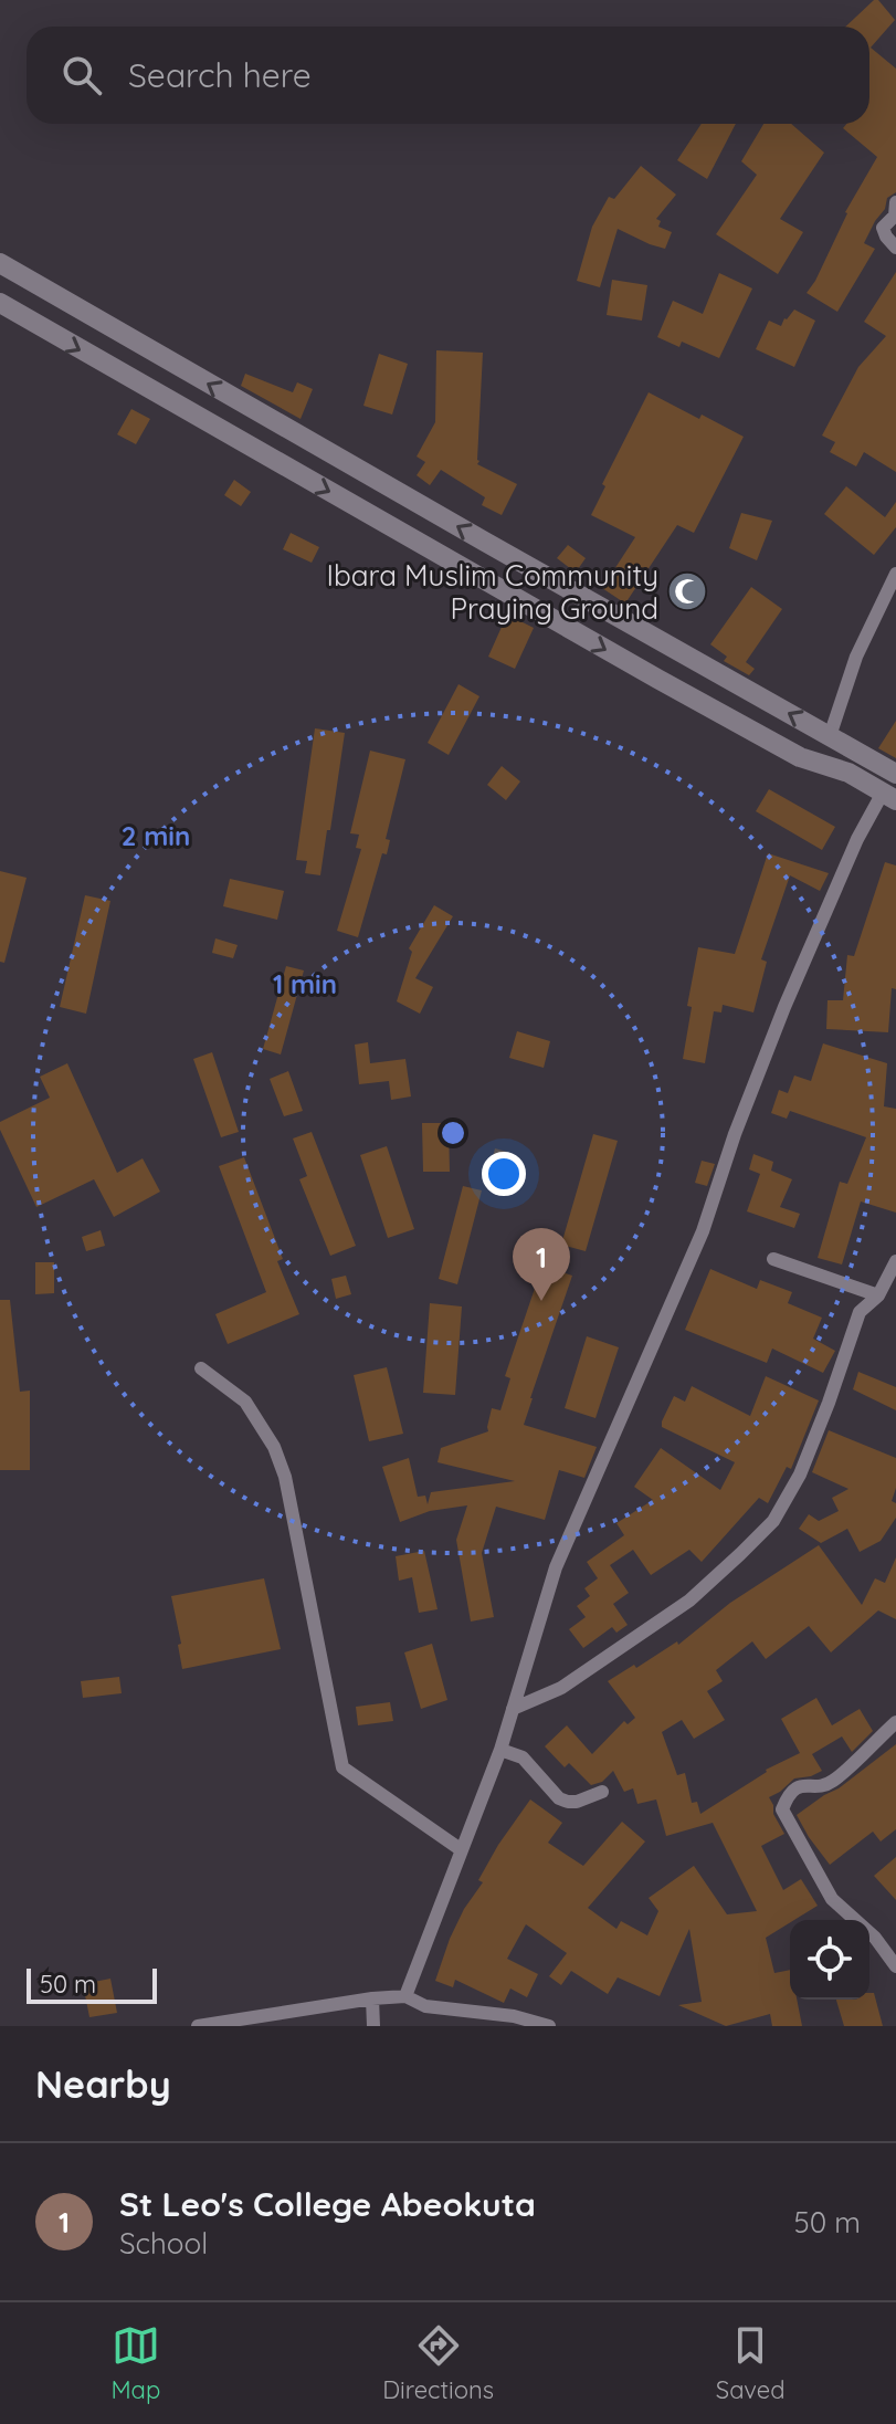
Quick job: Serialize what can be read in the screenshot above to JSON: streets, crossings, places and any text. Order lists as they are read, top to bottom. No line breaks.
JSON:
{"places":{"mosque":["Ibara Muslim Community Praying Ground"]},"scale_bar":"50 m","page":{"search":"Search here","pins":"1","scale":"50 m","heading":"Nearby","list":[{"mark":"1","name":"St Leo's College Abeokuta","note":"School","value":"50 m"}],"nav":["Map","Directions","Saved"]},"rings":["2 min","1 min"]}
